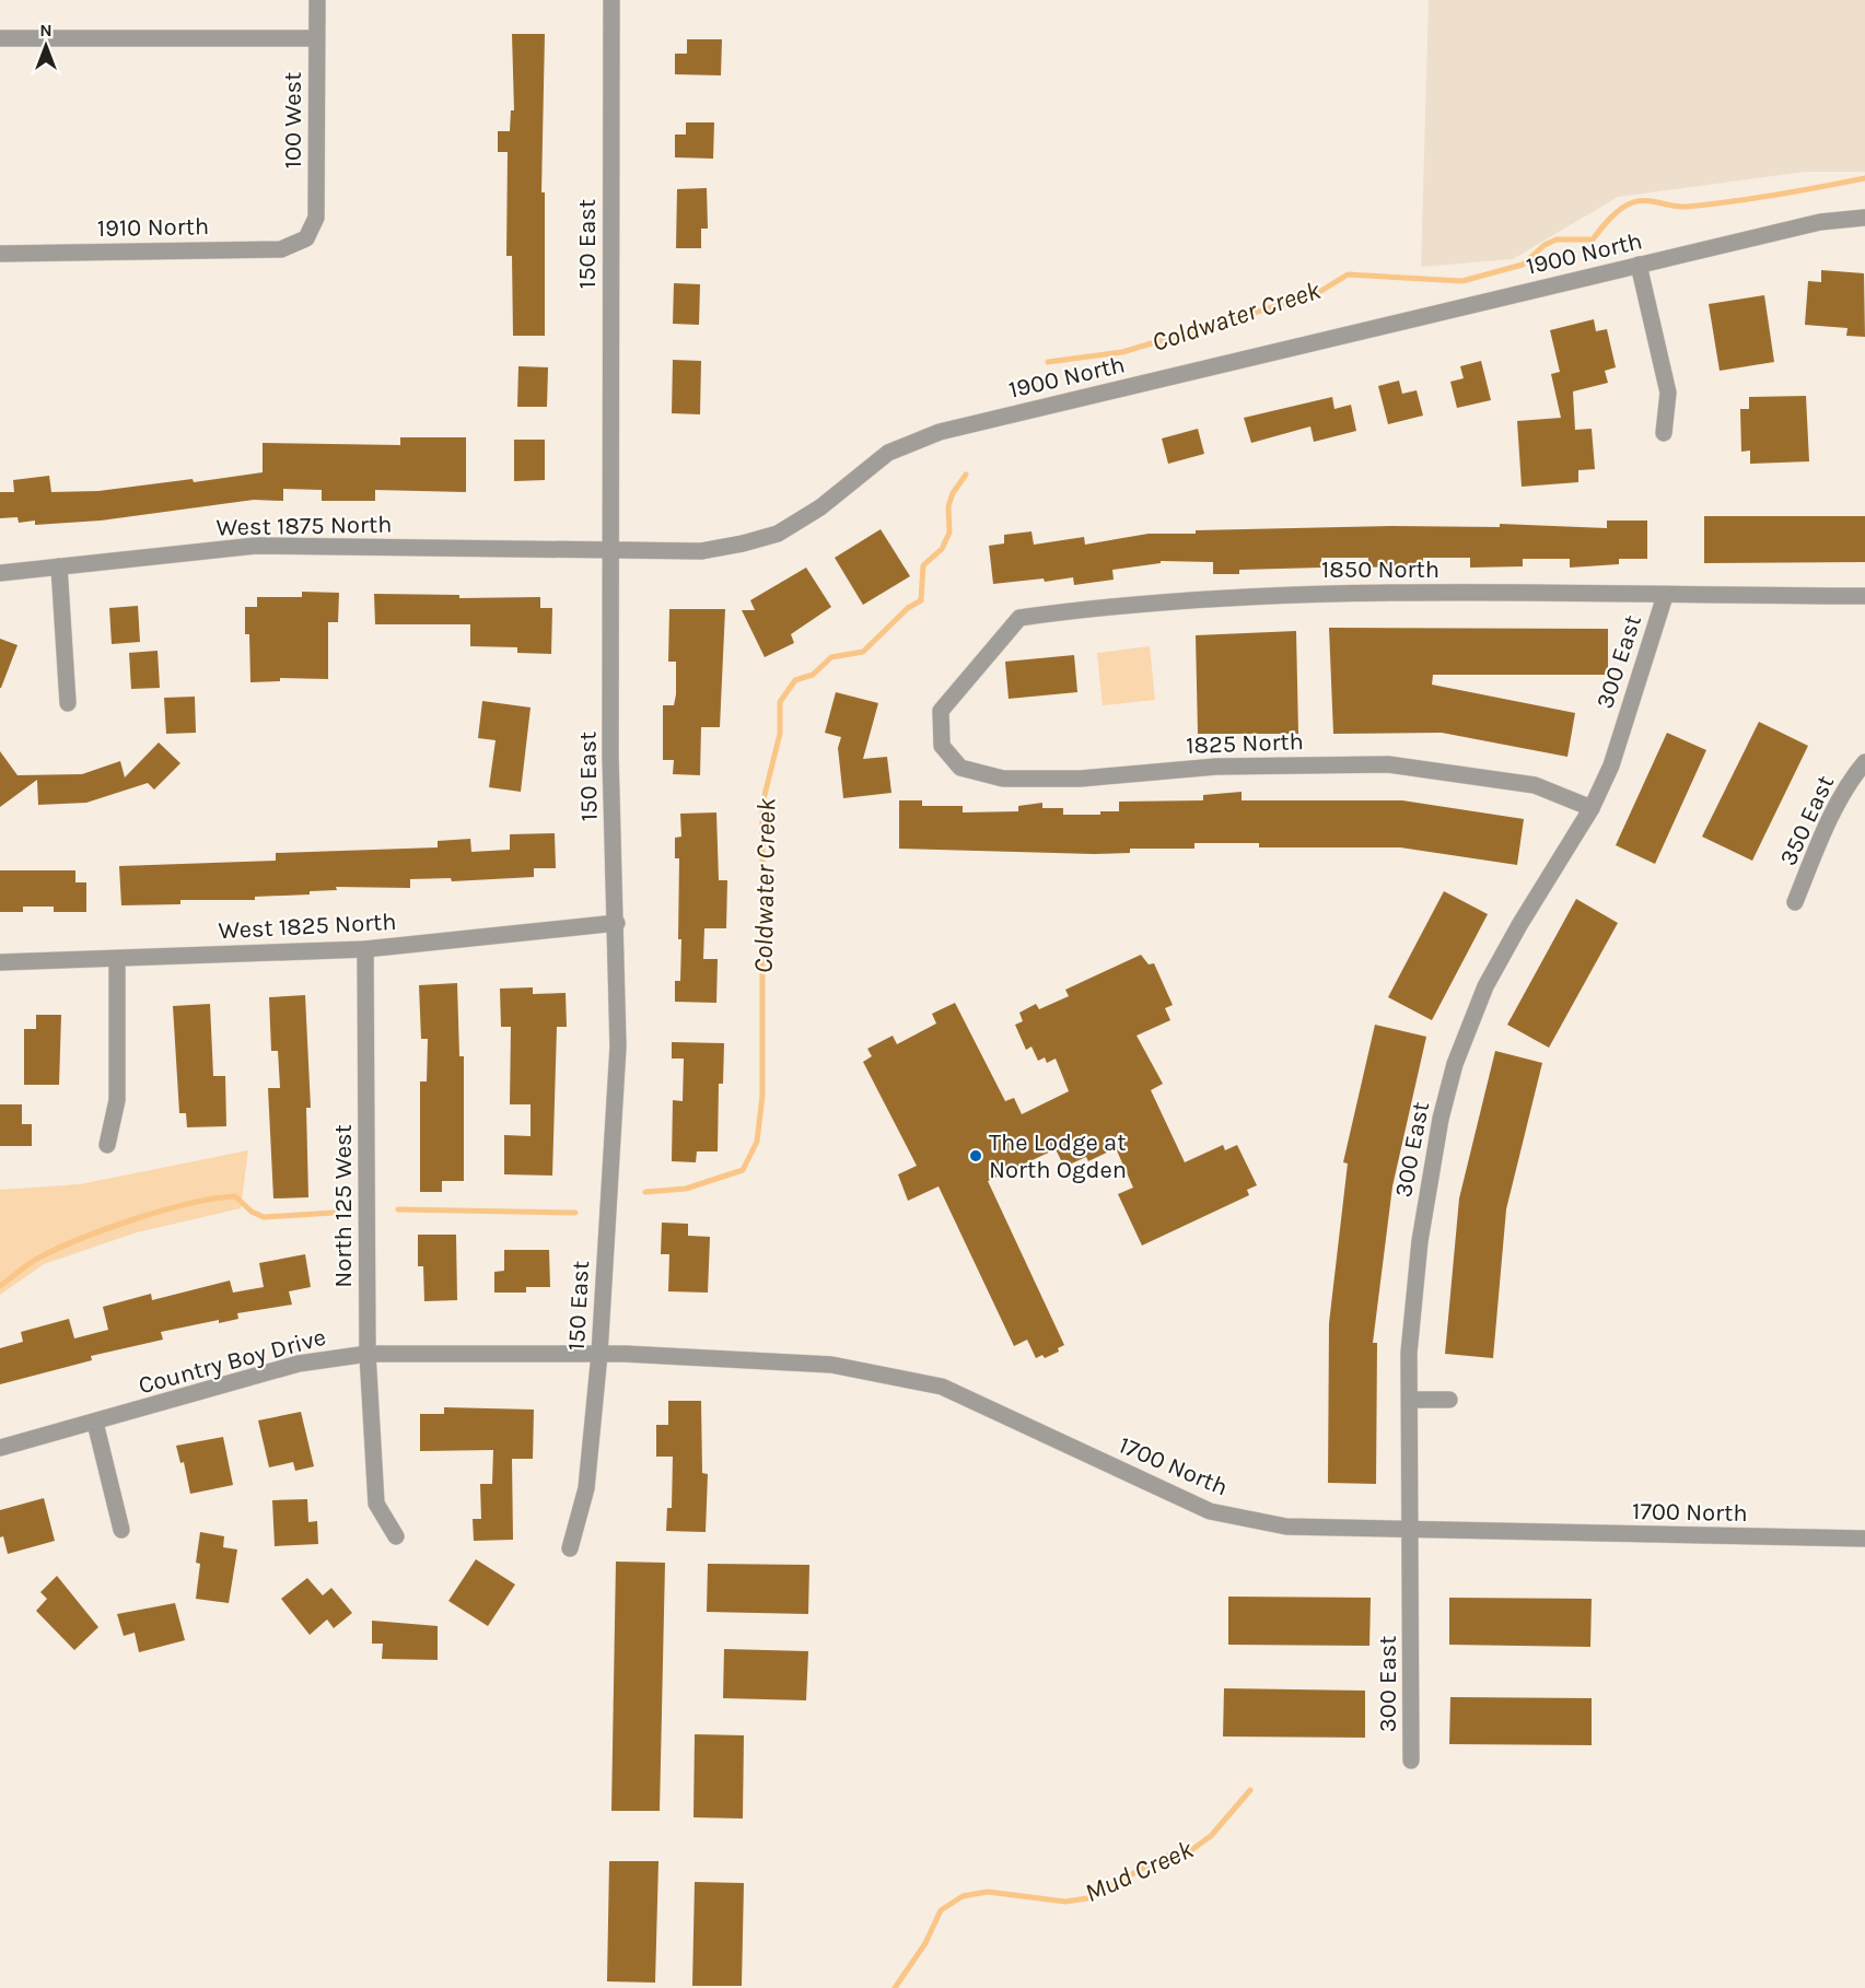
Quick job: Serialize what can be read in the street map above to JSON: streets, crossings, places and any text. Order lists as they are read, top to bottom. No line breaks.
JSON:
{"streets":{"street":["100 West","1910 North","150 East","1900 North","West 1875 North","1850 North","300 East","1825 North","350 East","West 1825 North","North 125 West","Country Boy Drive","1700 North"]},"crossings":[["100 West","1910 North"],["150 East","1900 North"],["150 East","West 1875 North"],["150 East","West 1825 North"],["150 East","Country Boy Drive"],["150 East","1700 North"],["1900 North","West 1875 North"],["1850 North","300 East"],["1850 North","1825 North"],["300 East","1825 North"],["300 East","1700 North"],["West 1825 North","North 125 West"],["North 125 West","Country Boy Drive"],["Country Boy Drive","1700 North"]],"water":["Coldwater Creek","Mud Creek"],"places":["The Lodge at North Ogden"],"north":"top"}
